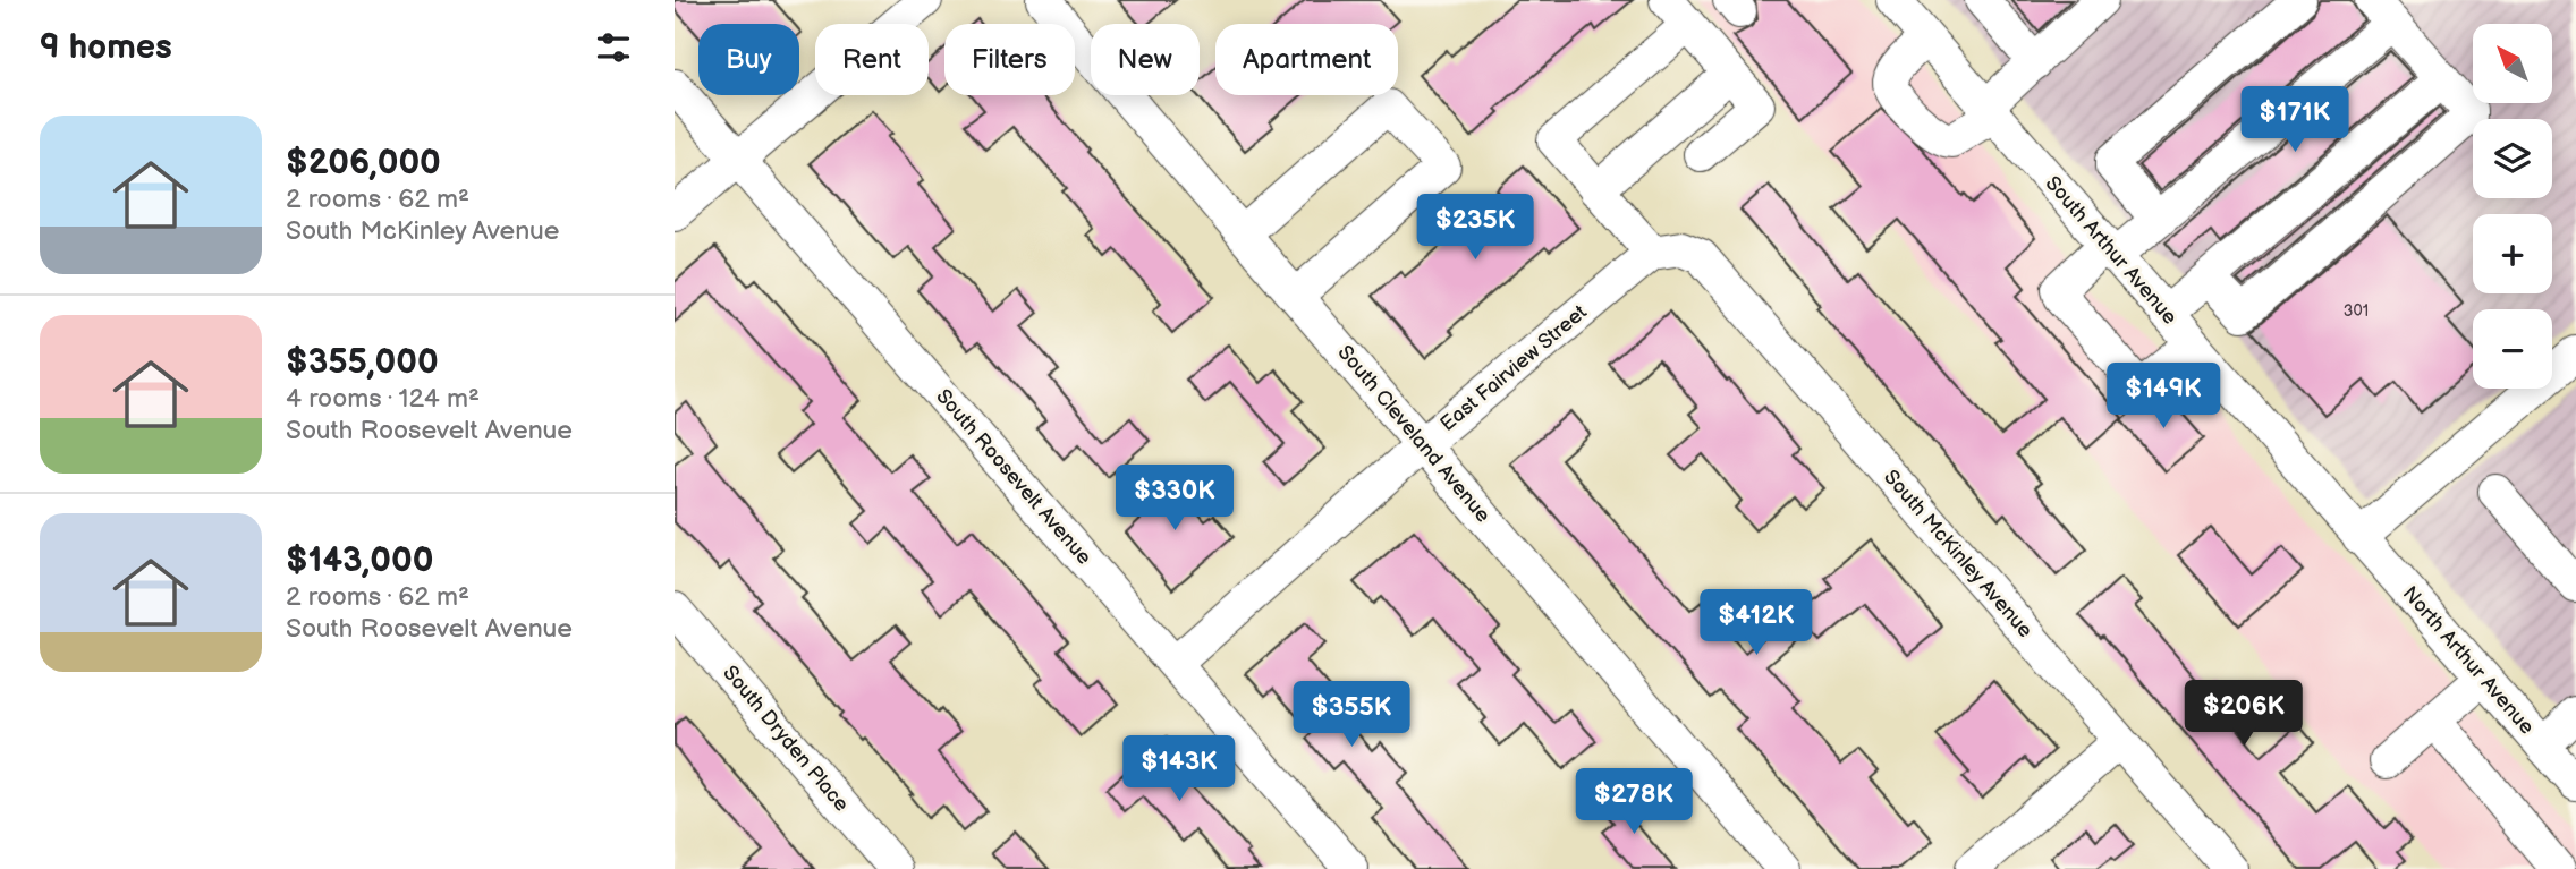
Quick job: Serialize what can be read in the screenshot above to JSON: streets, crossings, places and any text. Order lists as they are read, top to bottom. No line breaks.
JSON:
{"streets":{"street":["South Arthur Avenue","East Fairview Street","South Cleveland Avenue","South Roosevelt Avenue","South McKinley Avenue","North Arthur Avenue","South Dryden Place"]},"crossings":[["South Arthur Avenue","North Arthur Avenue"],["East Fairview Street","South Cleveland Avenue"],["East Fairview Street","South Roosevelt Avenue"],["East Fairview Street","South McKinley Avenue"]],"house_numbers":["301"],"north":"top left","page":{"heading":"9 homes","map_buttons":["+","−"],"chip":["Buy","Rent","Filters","New","Apartment"],"price":["$171K","$235K","$149K","$330K","$412K","$206K","$355K","$143K","$278K"],"list":[{"name":"$206,000","note":"2 rooms · 62 m² · South McKinley Avenue"},{"name":"$355,000","note":"4 rooms · 124 m² · South Roosevelt Avenue"},{"name":"$143,000","note":"2 rooms · 62 m² · South Roosevelt Avenue"}]}}
